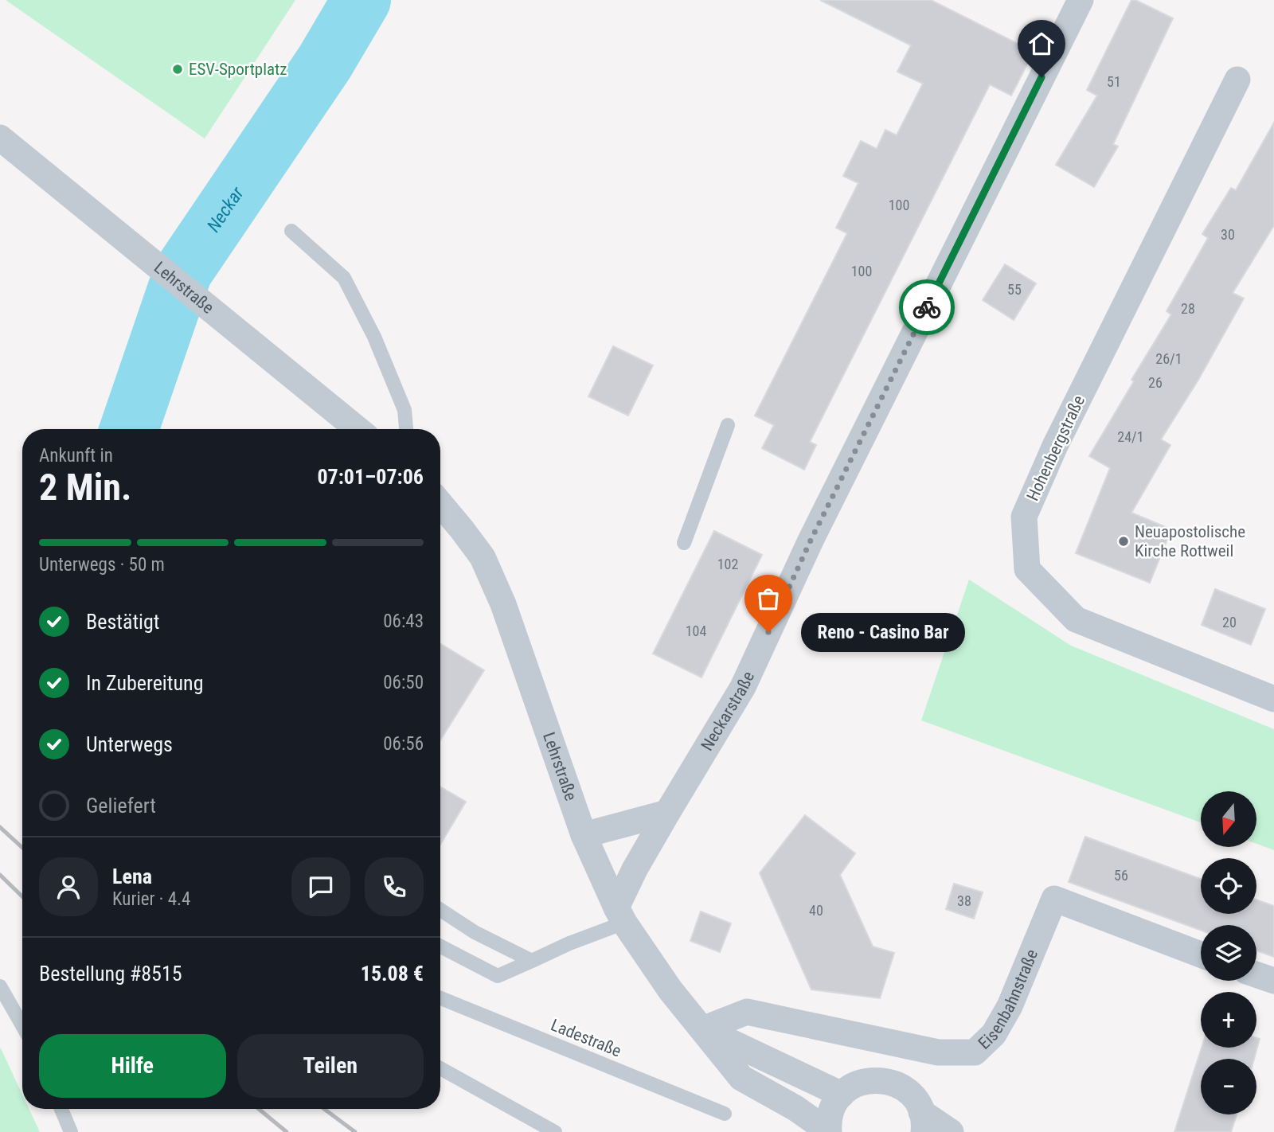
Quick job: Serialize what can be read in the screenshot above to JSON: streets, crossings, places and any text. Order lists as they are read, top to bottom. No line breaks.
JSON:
{"streets":{"street":["Lehrstraße","Hohenbergstraße","Neckarstraße","Eisenbahnstraße"],"lane":["Ladestraße"]},"crossings":[["Lehrstraße","Neckarstraße"],["Lehrstraße","Eisenbahnstraße"]],"water":["Neckar"],"places":["ESV-Sportplatz","Neuapostolische Kirche Rottweil","Reno - Casino Bar"],"house_numbers":["51","100","30","100","55","28","26/1","26","24/1","102","20","104","56","38","40"],"north":"bottom","page":{"heading":["2 Min.","Ankunft in","07:01–07:06"],"panel":["Lena","Kurier · 4.4","Bestellung #8515","15.08 €"],"bar":"Unterwegs · 50 m","list":[["Bestätigt","06:43"],["In Zubereitung","06:50"],["Unterwegs","06:56"],"Geliefert"],"bubble":"Reno - Casino Bar","map_buttons":["+","−"],"buttons":["Hilfe","Teilen"]}}
